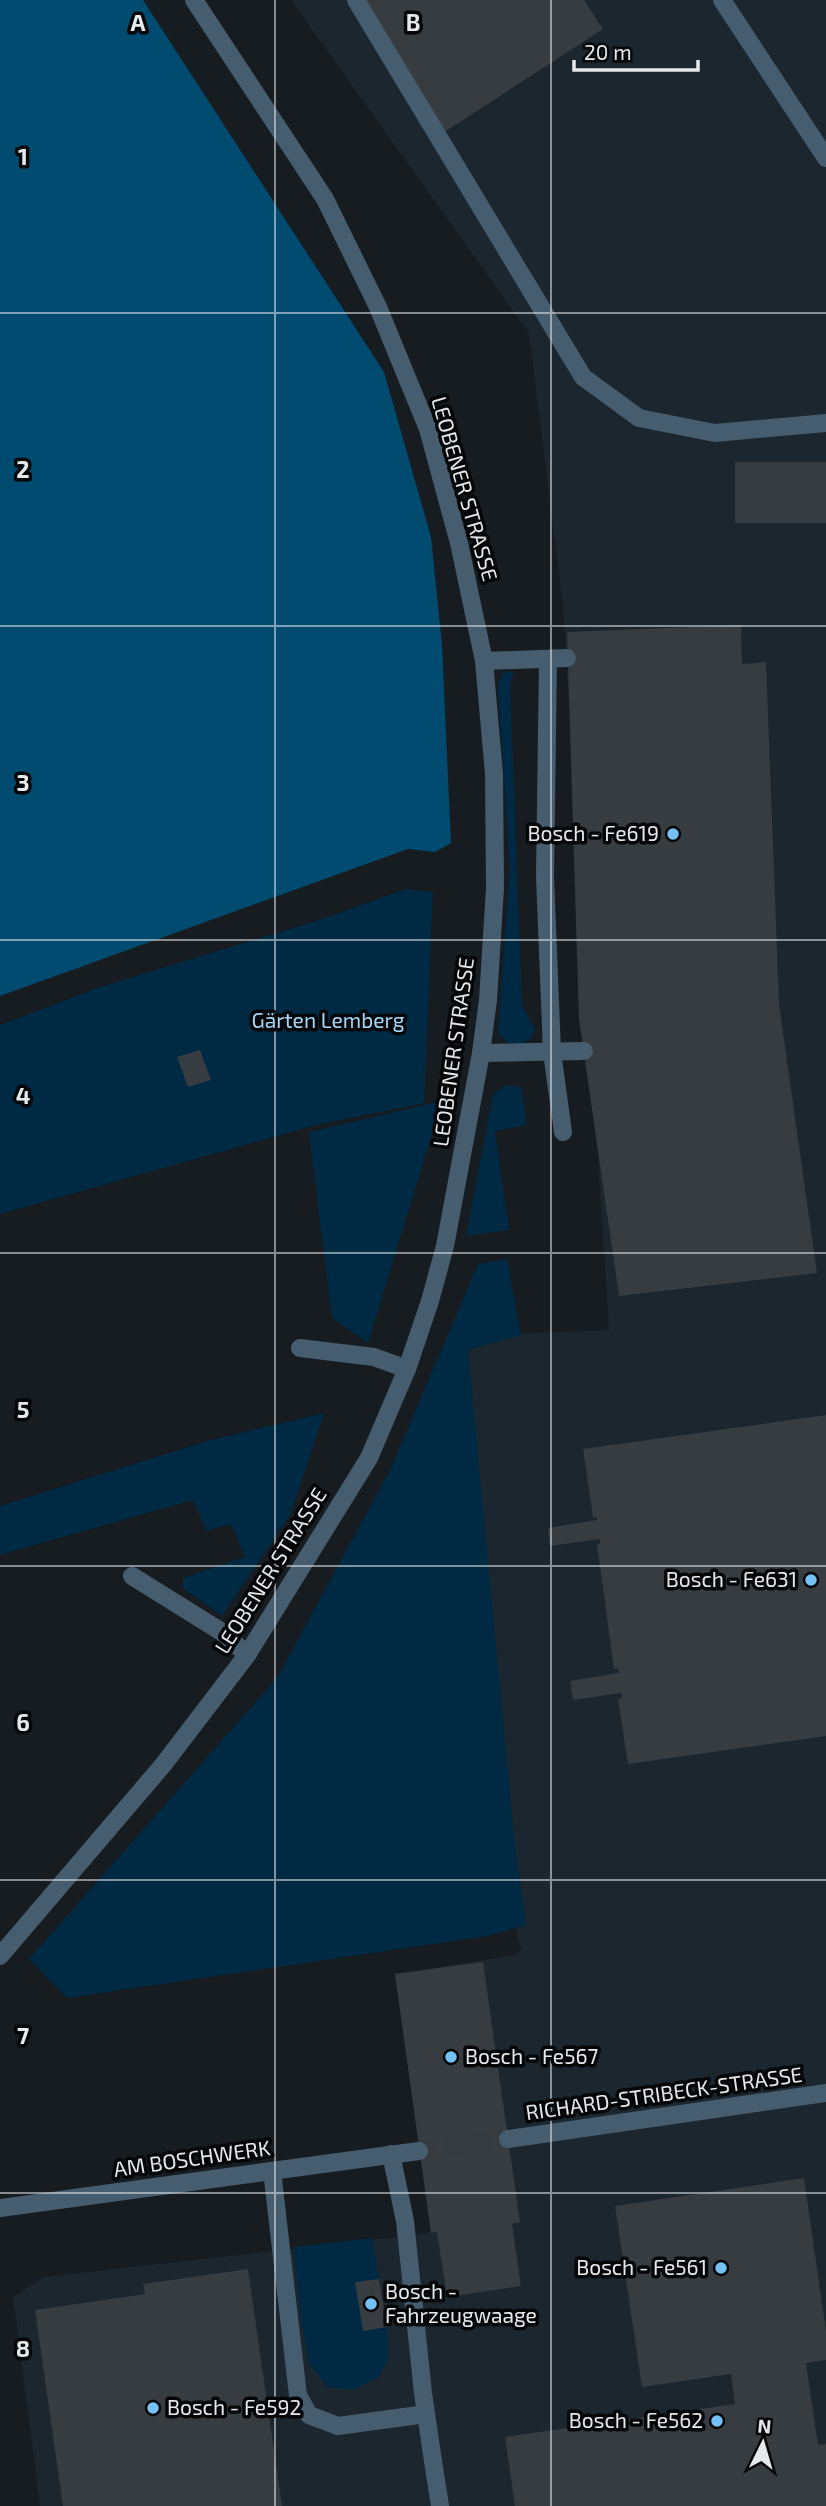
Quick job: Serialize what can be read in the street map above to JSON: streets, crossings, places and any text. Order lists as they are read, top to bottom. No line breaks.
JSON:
{"streets":{"street":["LEOBENER STRASSE","RICHARD-STRIBECK-STRASSE","AM BOSCHWERK"]},"parks":["Gärten Lemberg"],"places":["Bosch - Fe619","Bosch - Fe631","Bosch - Fe567","Bosch - Fe561","Bosch - Fahrzeugwaage","Bosch - Fe592","Bosch - Fe562"],"scale_bar":"20 m","north":"top","grid":{"columns":["A","B"],"rows":["1","2","3","4","5","6","7","8"]}}
